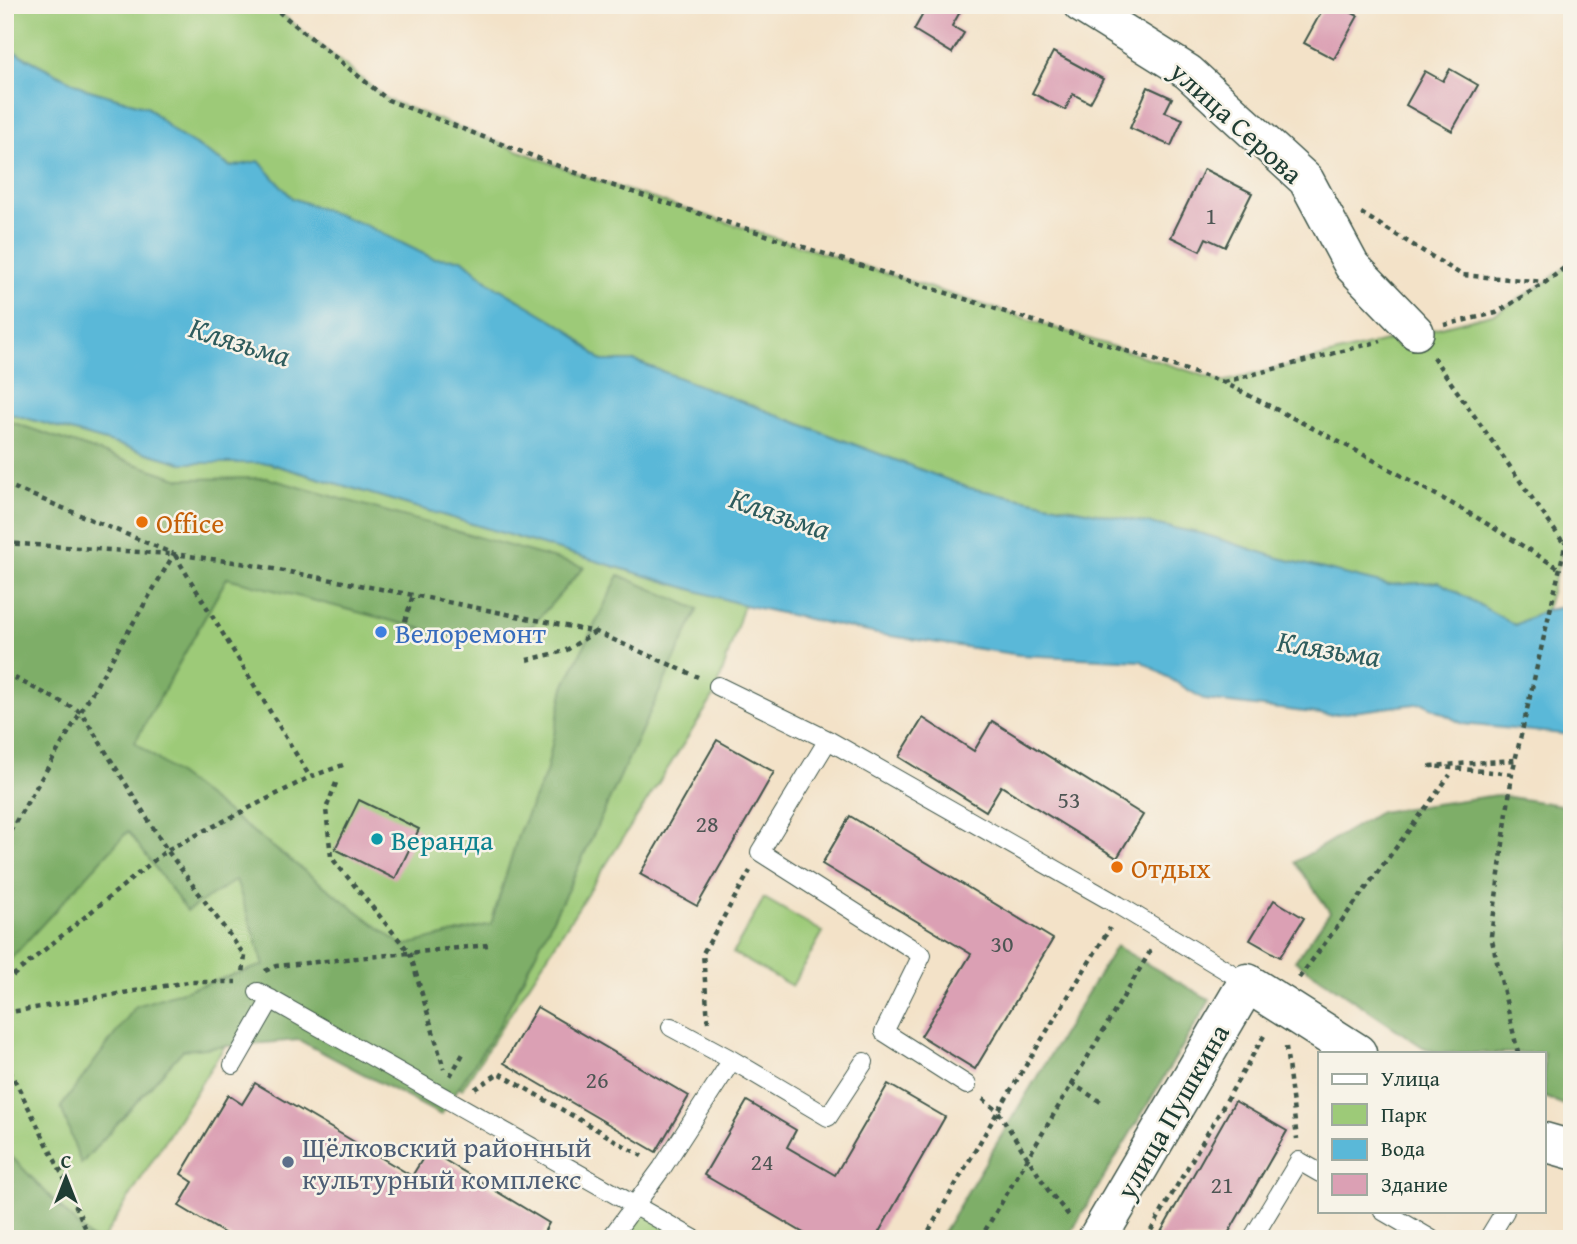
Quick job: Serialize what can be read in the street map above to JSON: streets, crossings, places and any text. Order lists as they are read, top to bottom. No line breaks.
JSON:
{"streets":{"street":["улица Серова","улица Пушкина"]},"water":["Клязьма"],"places":["Office","Велоремонт","Веранда","Отдых","Щёлковский районный культурный комплекс"],"house_numbers":["1","53","28","30","26","24","21"],"legend":["Улица","Парк","Вода","Здание"],"north":"top"}
